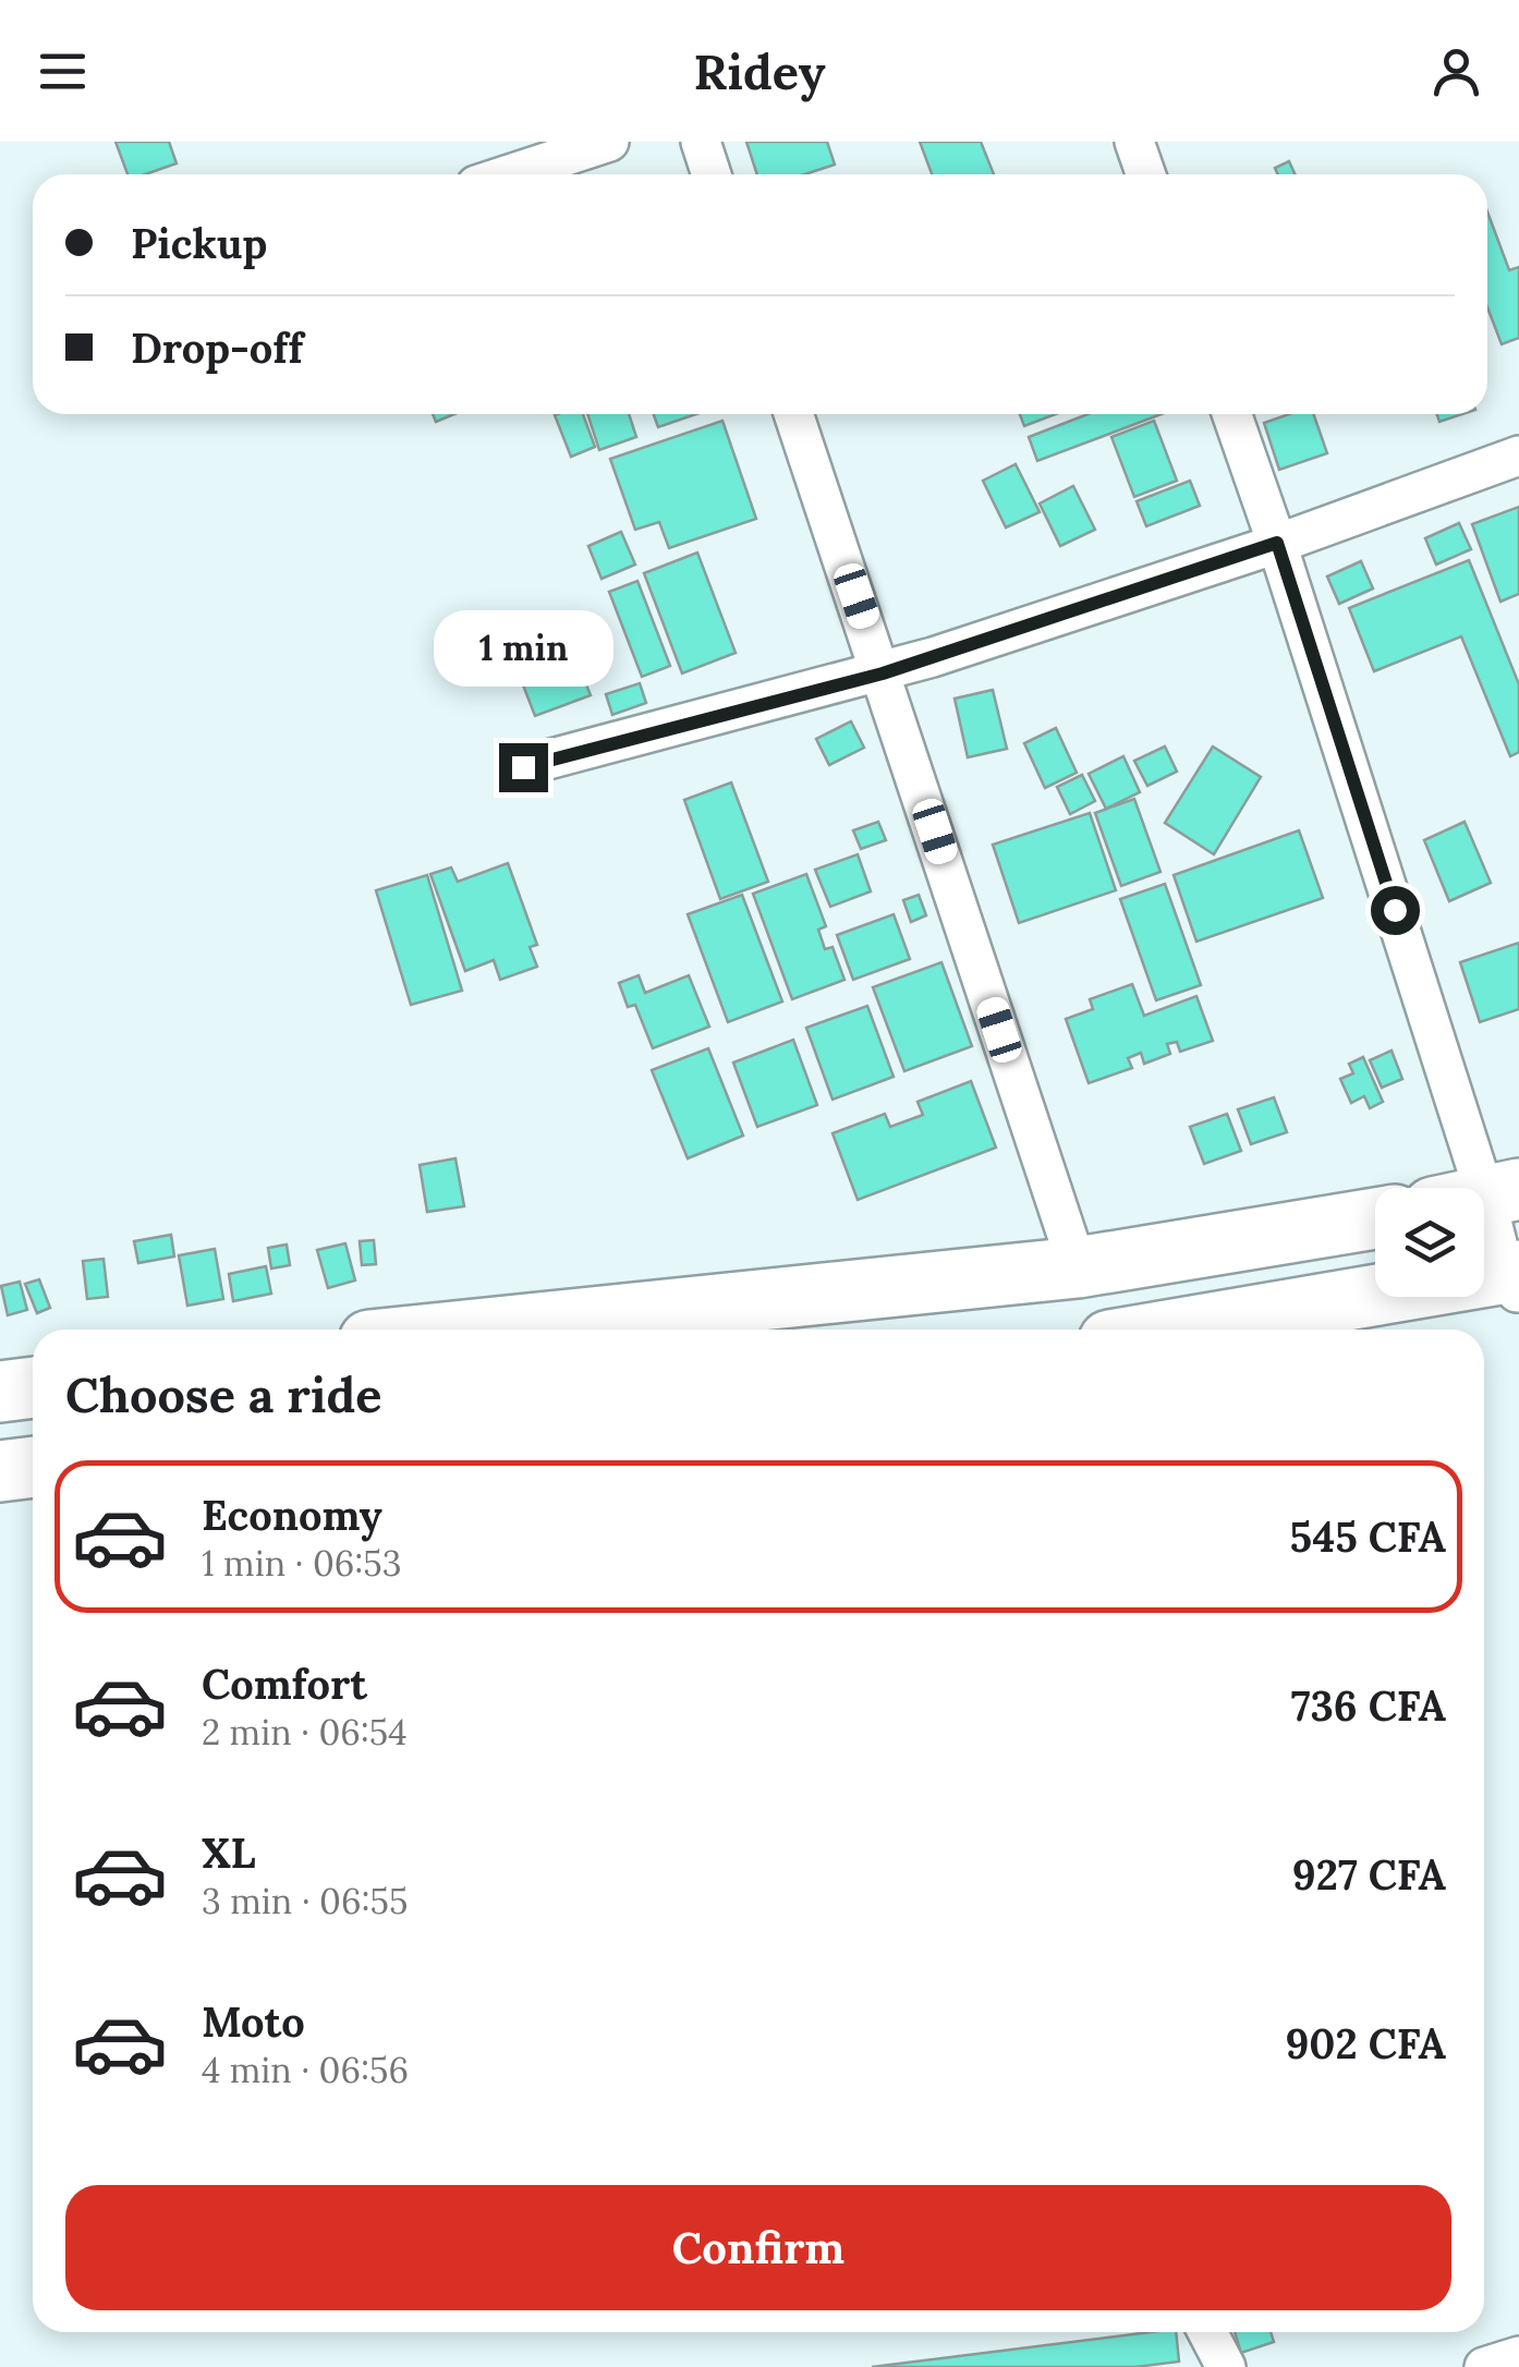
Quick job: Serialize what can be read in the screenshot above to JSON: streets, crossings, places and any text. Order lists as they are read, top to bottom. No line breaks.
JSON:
{"page":{"header":"Ridey","banner":["Pickup","Drop-off"],"bubble":"1 min","heading":"Choose a ride","list":[{"name":"Economy","note":"1 min · 06:53","value":"545 CFA"},{"name":"Comfort","note":"2 min · 06:54","value":"736 CFA"},{"name":"XL","note":"3 min · 06:55","value":"927 CFA"},{"name":"Moto","note":"4 min · 06:56","value":"902 CFA"}],"buttons":"Confirm"}}
